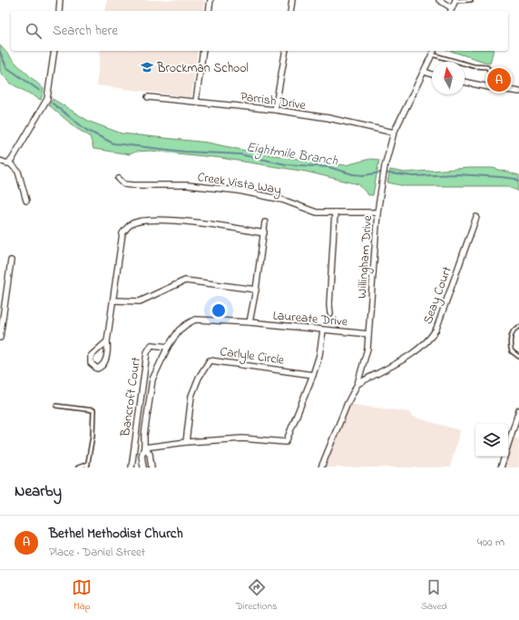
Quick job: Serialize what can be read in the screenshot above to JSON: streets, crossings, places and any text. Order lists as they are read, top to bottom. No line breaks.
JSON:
{"streets":{"street":["Parrish Drive","Creek Vista Way","Willingham Drive","Seay Court","Laureate Drive","Carlyle Circle","Bancroft Court"]},"crossings":[["Parrish Drive","Willingham Drive"],["Creek Vista Way","Willingham Drive"],["Willingham Drive","Seay Court"],["Willingham Drive","Laureate Drive"],["Laureate Drive","Bancroft Court"]],"water":["Eightmile Branch"],"places":{"school or university":["Brockman School"]},"north":"top","page":{"search":"Search here","pins":"A","heading":"Nearby","list":[{"mark":"A","name":"Bethel Methodist Church","note":"Place · Daniel Street","value":"400 m"}],"nav":["Map","Directions","Saved"]}}
